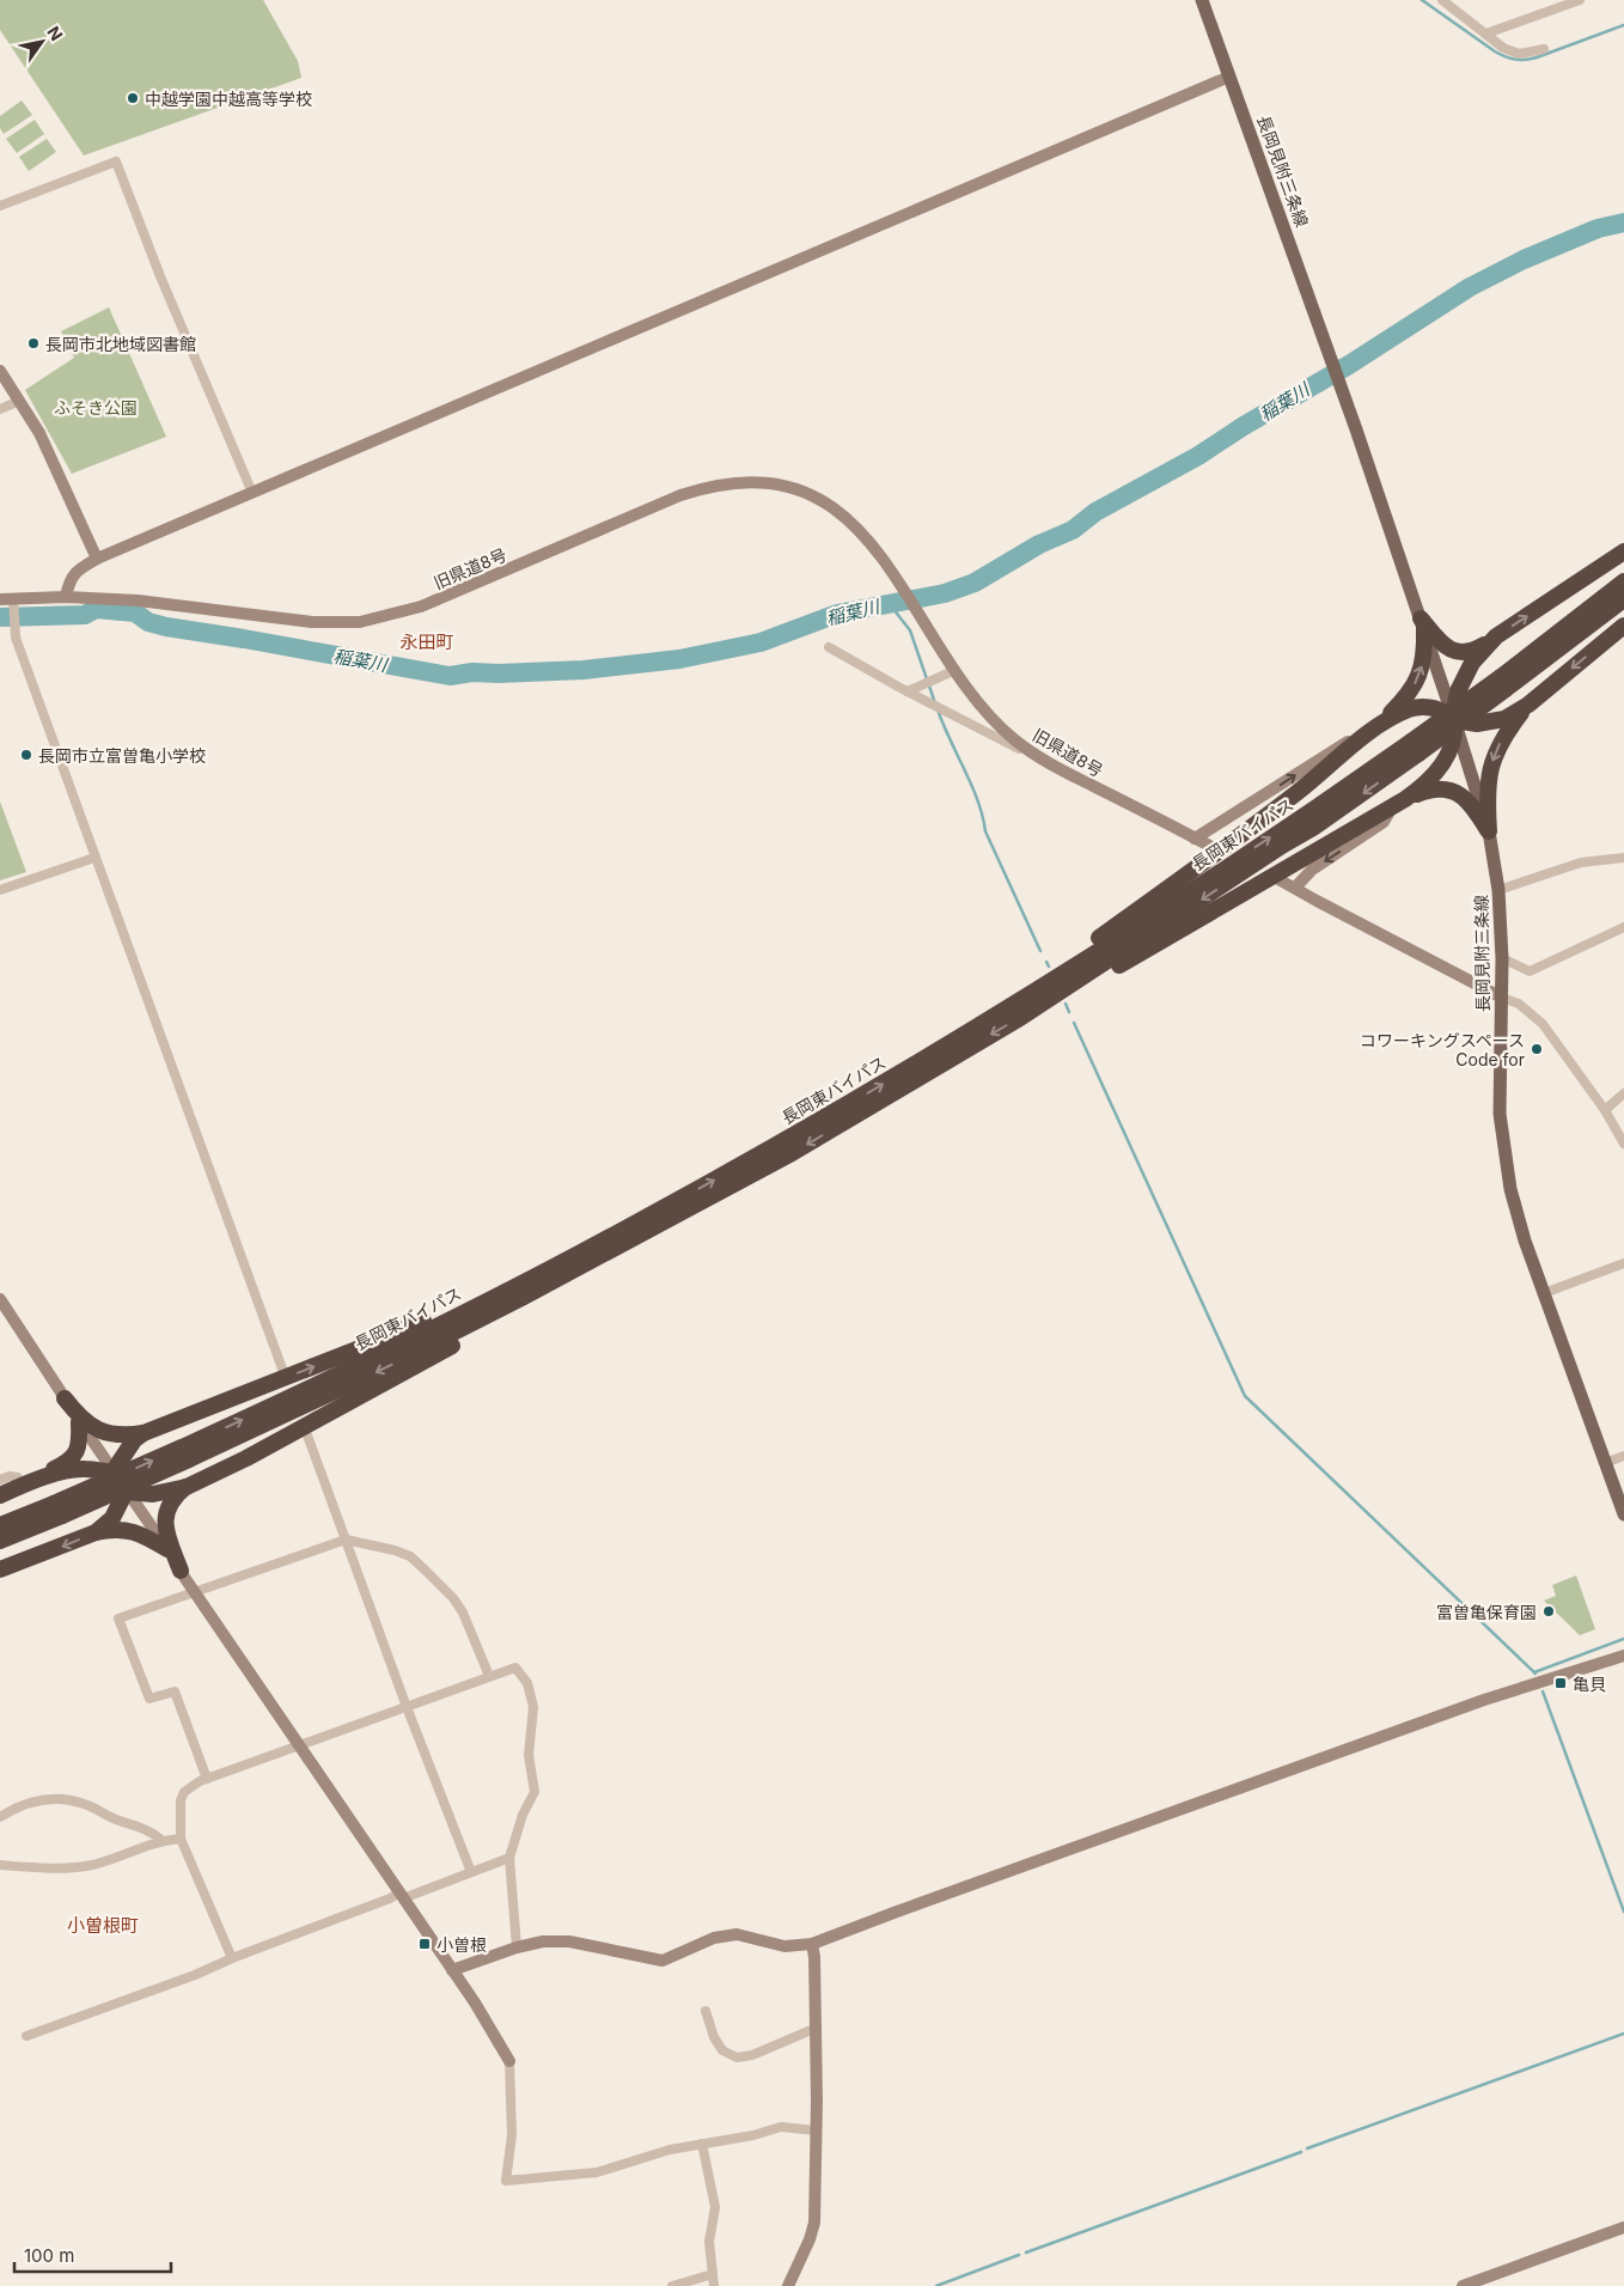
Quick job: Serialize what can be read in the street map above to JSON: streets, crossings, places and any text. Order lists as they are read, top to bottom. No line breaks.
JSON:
{"streets":{"highway":["長岡東バイパス"],"main road":["長岡見附三条線"],"street":["旧県道8号"]},"districts":["永田町","小曽根町"],"water":["稲葉川"],"parks":["ふそき公園"],"places":{"other":["中越学園中越高等学校","長岡市北地域図書館","長岡市立富曽亀小学校","コワーキングスペース Code for","富曽亀保育園"],"transit":["亀貝","小曽根"]},"scale_bar":"100 m","north":"top right"}
